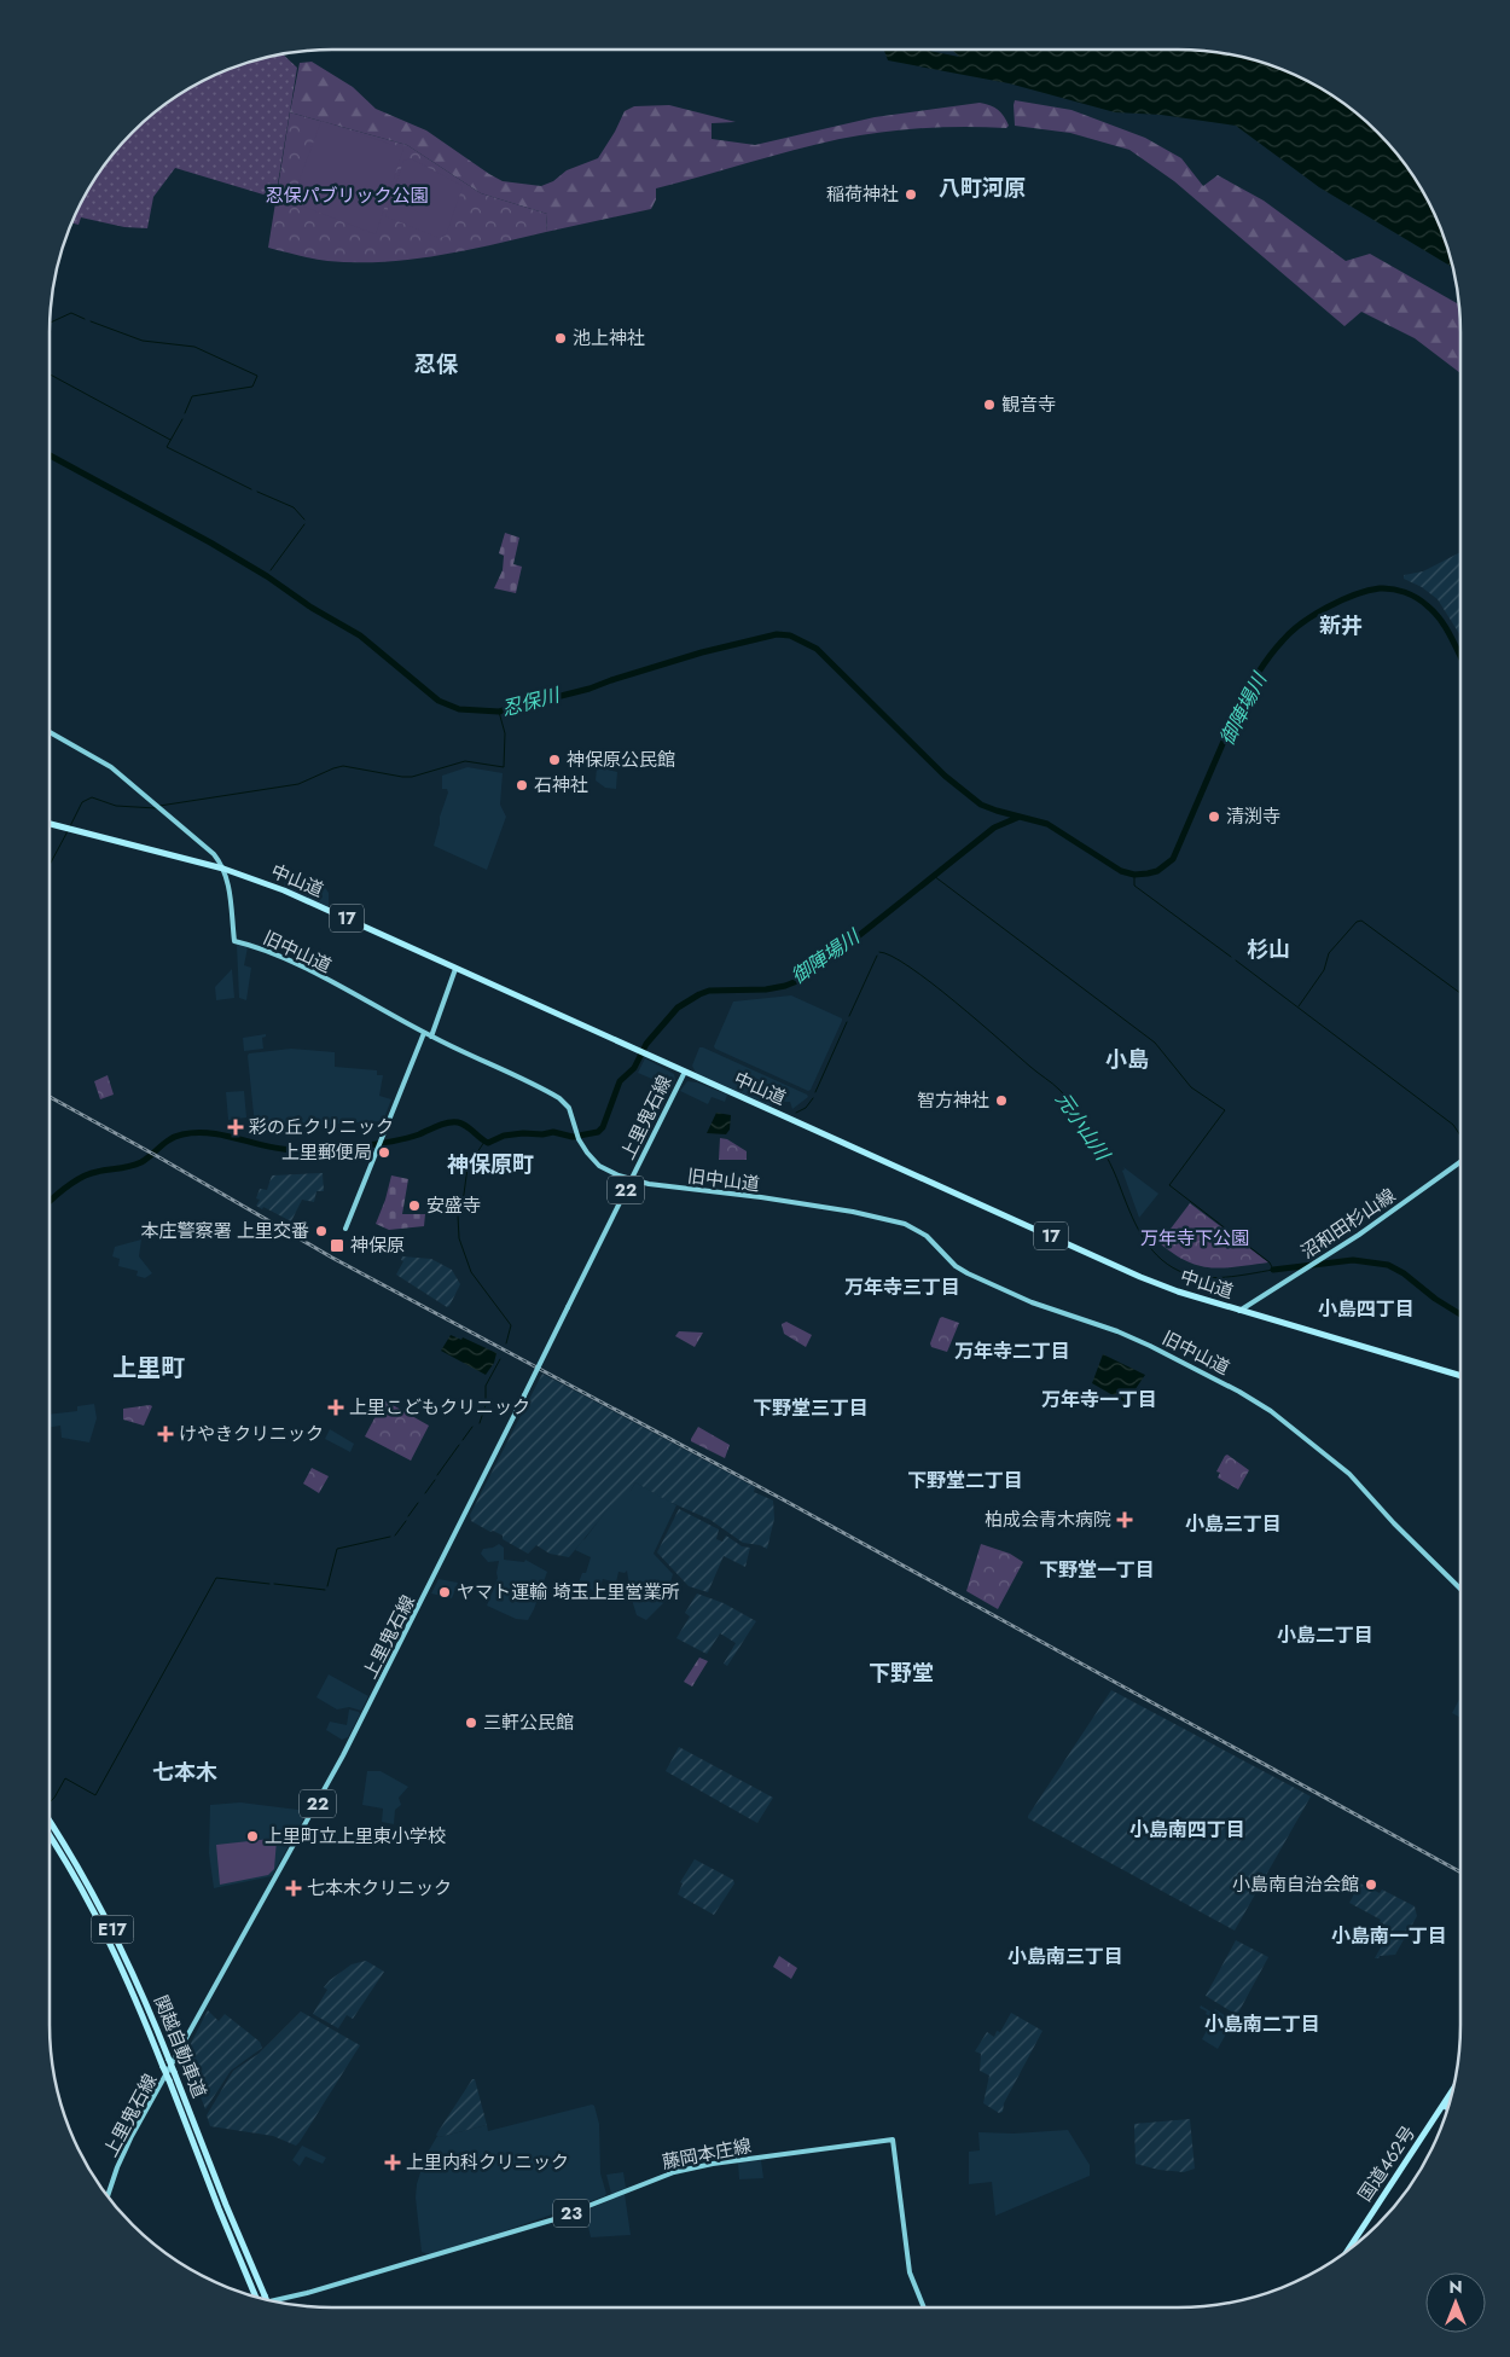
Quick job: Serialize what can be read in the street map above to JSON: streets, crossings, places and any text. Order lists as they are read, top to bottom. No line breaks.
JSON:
{"streets":{"highway":["中山道","17","E17","関越自動車道","国道462号"],"main road":["旧中山道","上里鬼石線","22","沼和田杉山線","藤岡本庄線","23"]},"crossings":[["中山道","旧中山道"],["中山道","上里鬼石線"],["中山道","沼和田杉山線"],["旧中山道","上里鬼石線"]],"districts":["八町河原","忍保","新井","杉山","小島","神保原町","万年寺三丁目","小島四丁目","万年寺二丁目","上里町","万年寺一丁目","下野堂三丁目","下野堂二丁目","小島三丁目","下野堂一丁目","小島二丁目","下野堂","七本木","小島南四丁目","小島南一丁目","小島南三丁目","小島南二丁目"],"water":["忍保川","御陣場川","元小山川"],"parks":["忍保パブリック公園","万年寺下公園"],"places":{"other":["稲荷神社","池上神社","観音寺","神保原公民館","石神社","清渕寺","智方神社","上里郵便局","安盛寺","本庄警察署 上里交番","ヤマト運輸 埼玉上里営業所","三軒公民館","上里町立上里東小学校","小島南自治会館"],"health":["彩の丘クリニック","上里こどもクリニック","けやきクリニック","柏成会青木病院","七本木クリニック","上里内科クリニック"],"transit":["神保原"]},"north":"top"}
